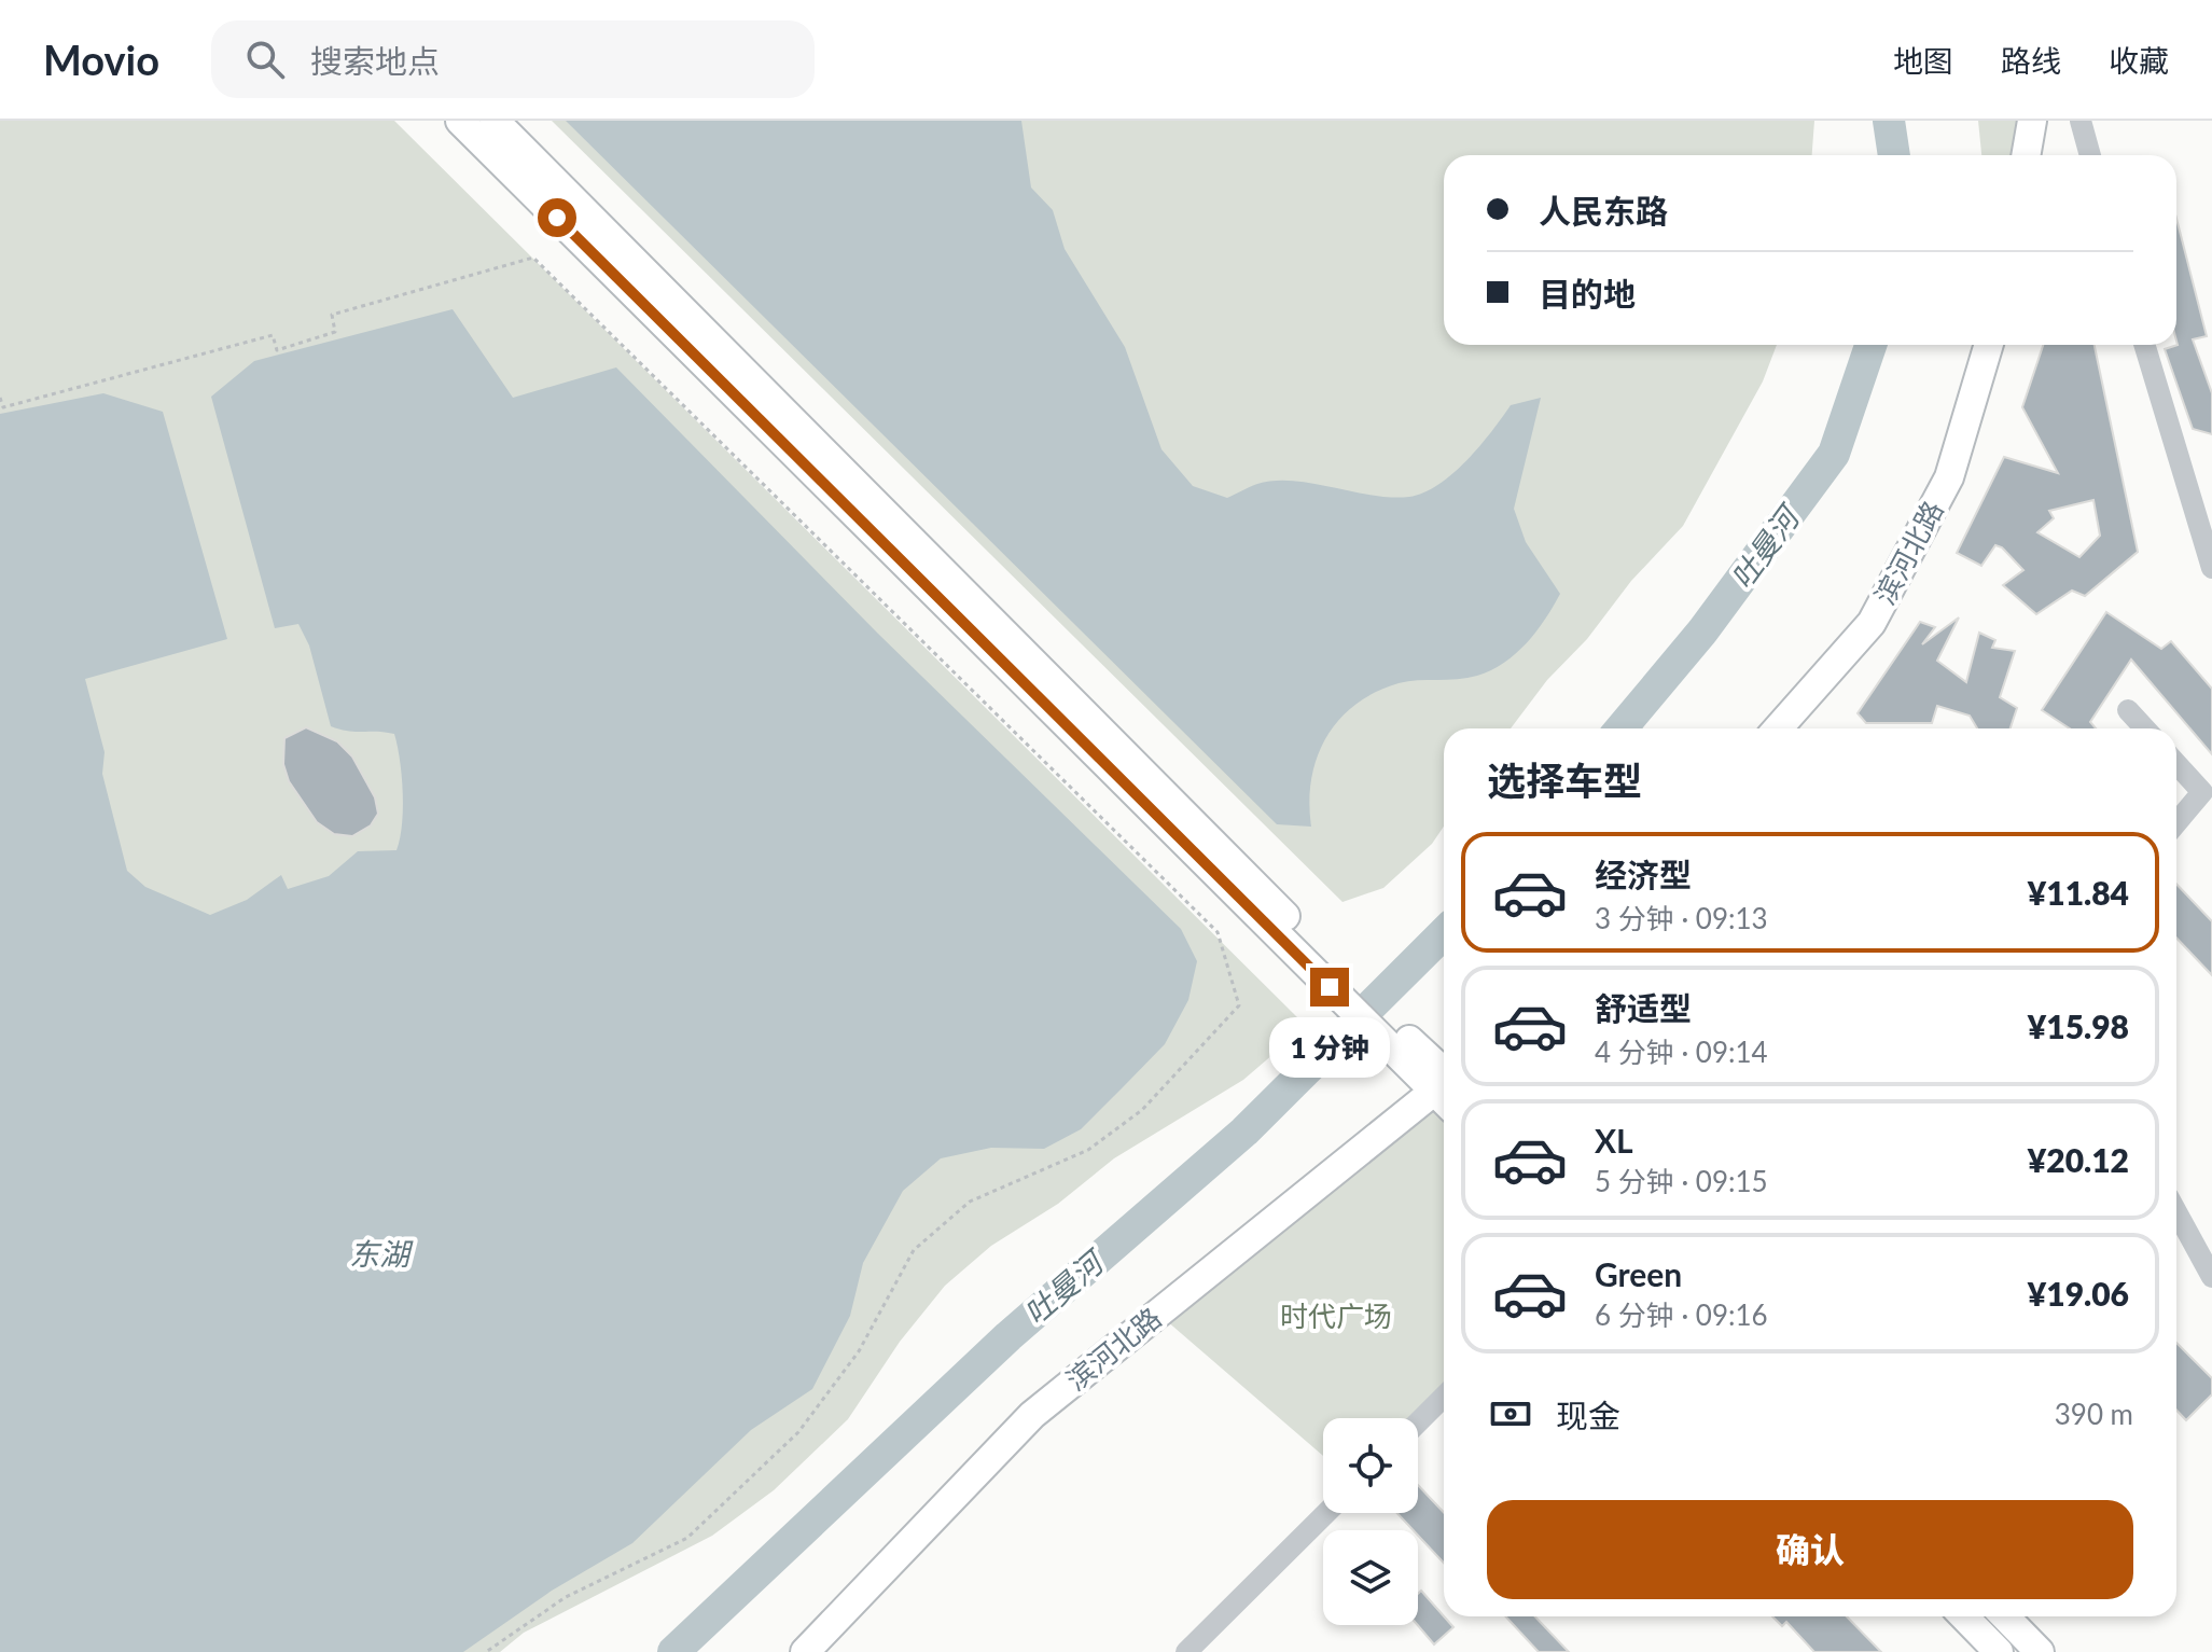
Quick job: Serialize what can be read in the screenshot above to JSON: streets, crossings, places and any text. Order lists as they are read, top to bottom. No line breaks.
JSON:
{"streets":{"main road":["滨河北路"]},"water":["吐曼河","东湖"],"parks":["时代广场"],"page":{"header":"Movio","search":"搜索地点","nav":["地图","路线","收藏"],"banner":["人民东路","目的地"],"heading":"选择车型","list":[{"name":"经济型","note":"3 分钟 · 09:13","value":"¥11.84"},{"name":"舒适型","note":"4 分钟 · 09:14","value":"¥15.98"},{"name":"XL","note":"5 分钟 · 09:15","value":"¥20.12"},{"name":"Green","note":"6 分钟 · 09:16","value":"¥19.06"}],"bubble":"1 分钟","pay":["现金","390 m"],"buttons":"确认"}}
